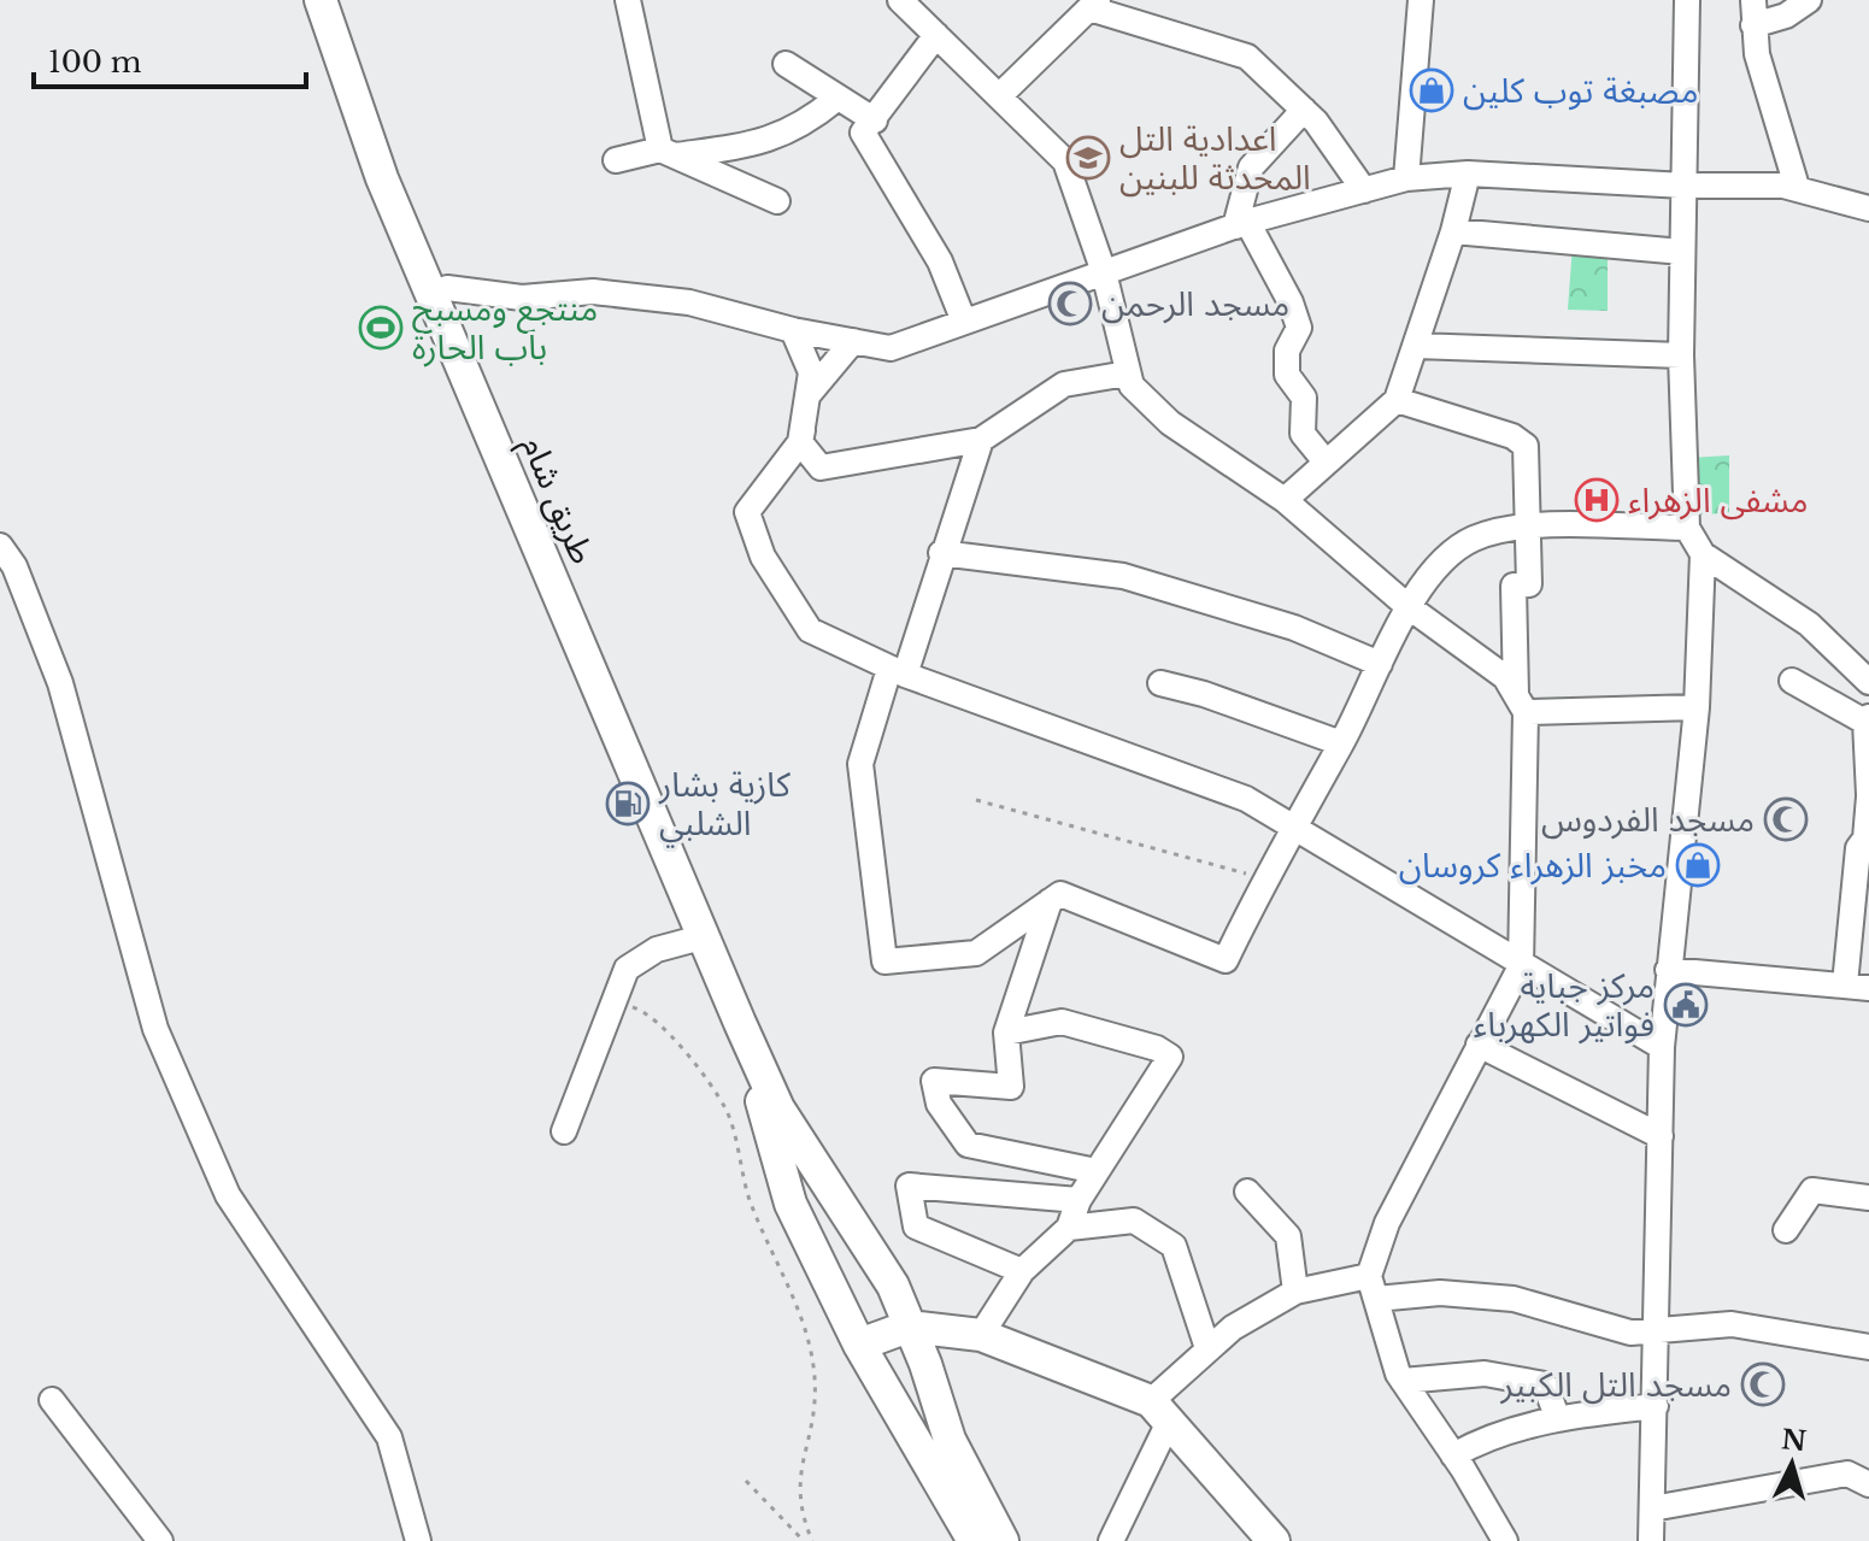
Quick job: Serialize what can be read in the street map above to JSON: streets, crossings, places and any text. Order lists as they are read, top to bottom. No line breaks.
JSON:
{"streets":{"main road":["طريق شام"]},"places":{"shop":["مصبغة توب كلين","مخبز الزهراء كروسان"],"school or university":["اعدادية التل المحدثة للبنين"],"mosque":["مسجد الرحمن","مسجد الفردوس","مسجد التل الكبير"],"sports":["منتجع ومسبح باب الحارة"],"hospital":["مشفى الزهراء"],"fuel station":["كازية بشار الشلبي"],"public building":["مركز جباية فواتير الكهرباء"]},"scale_bar":"100 m","north":"top"}
